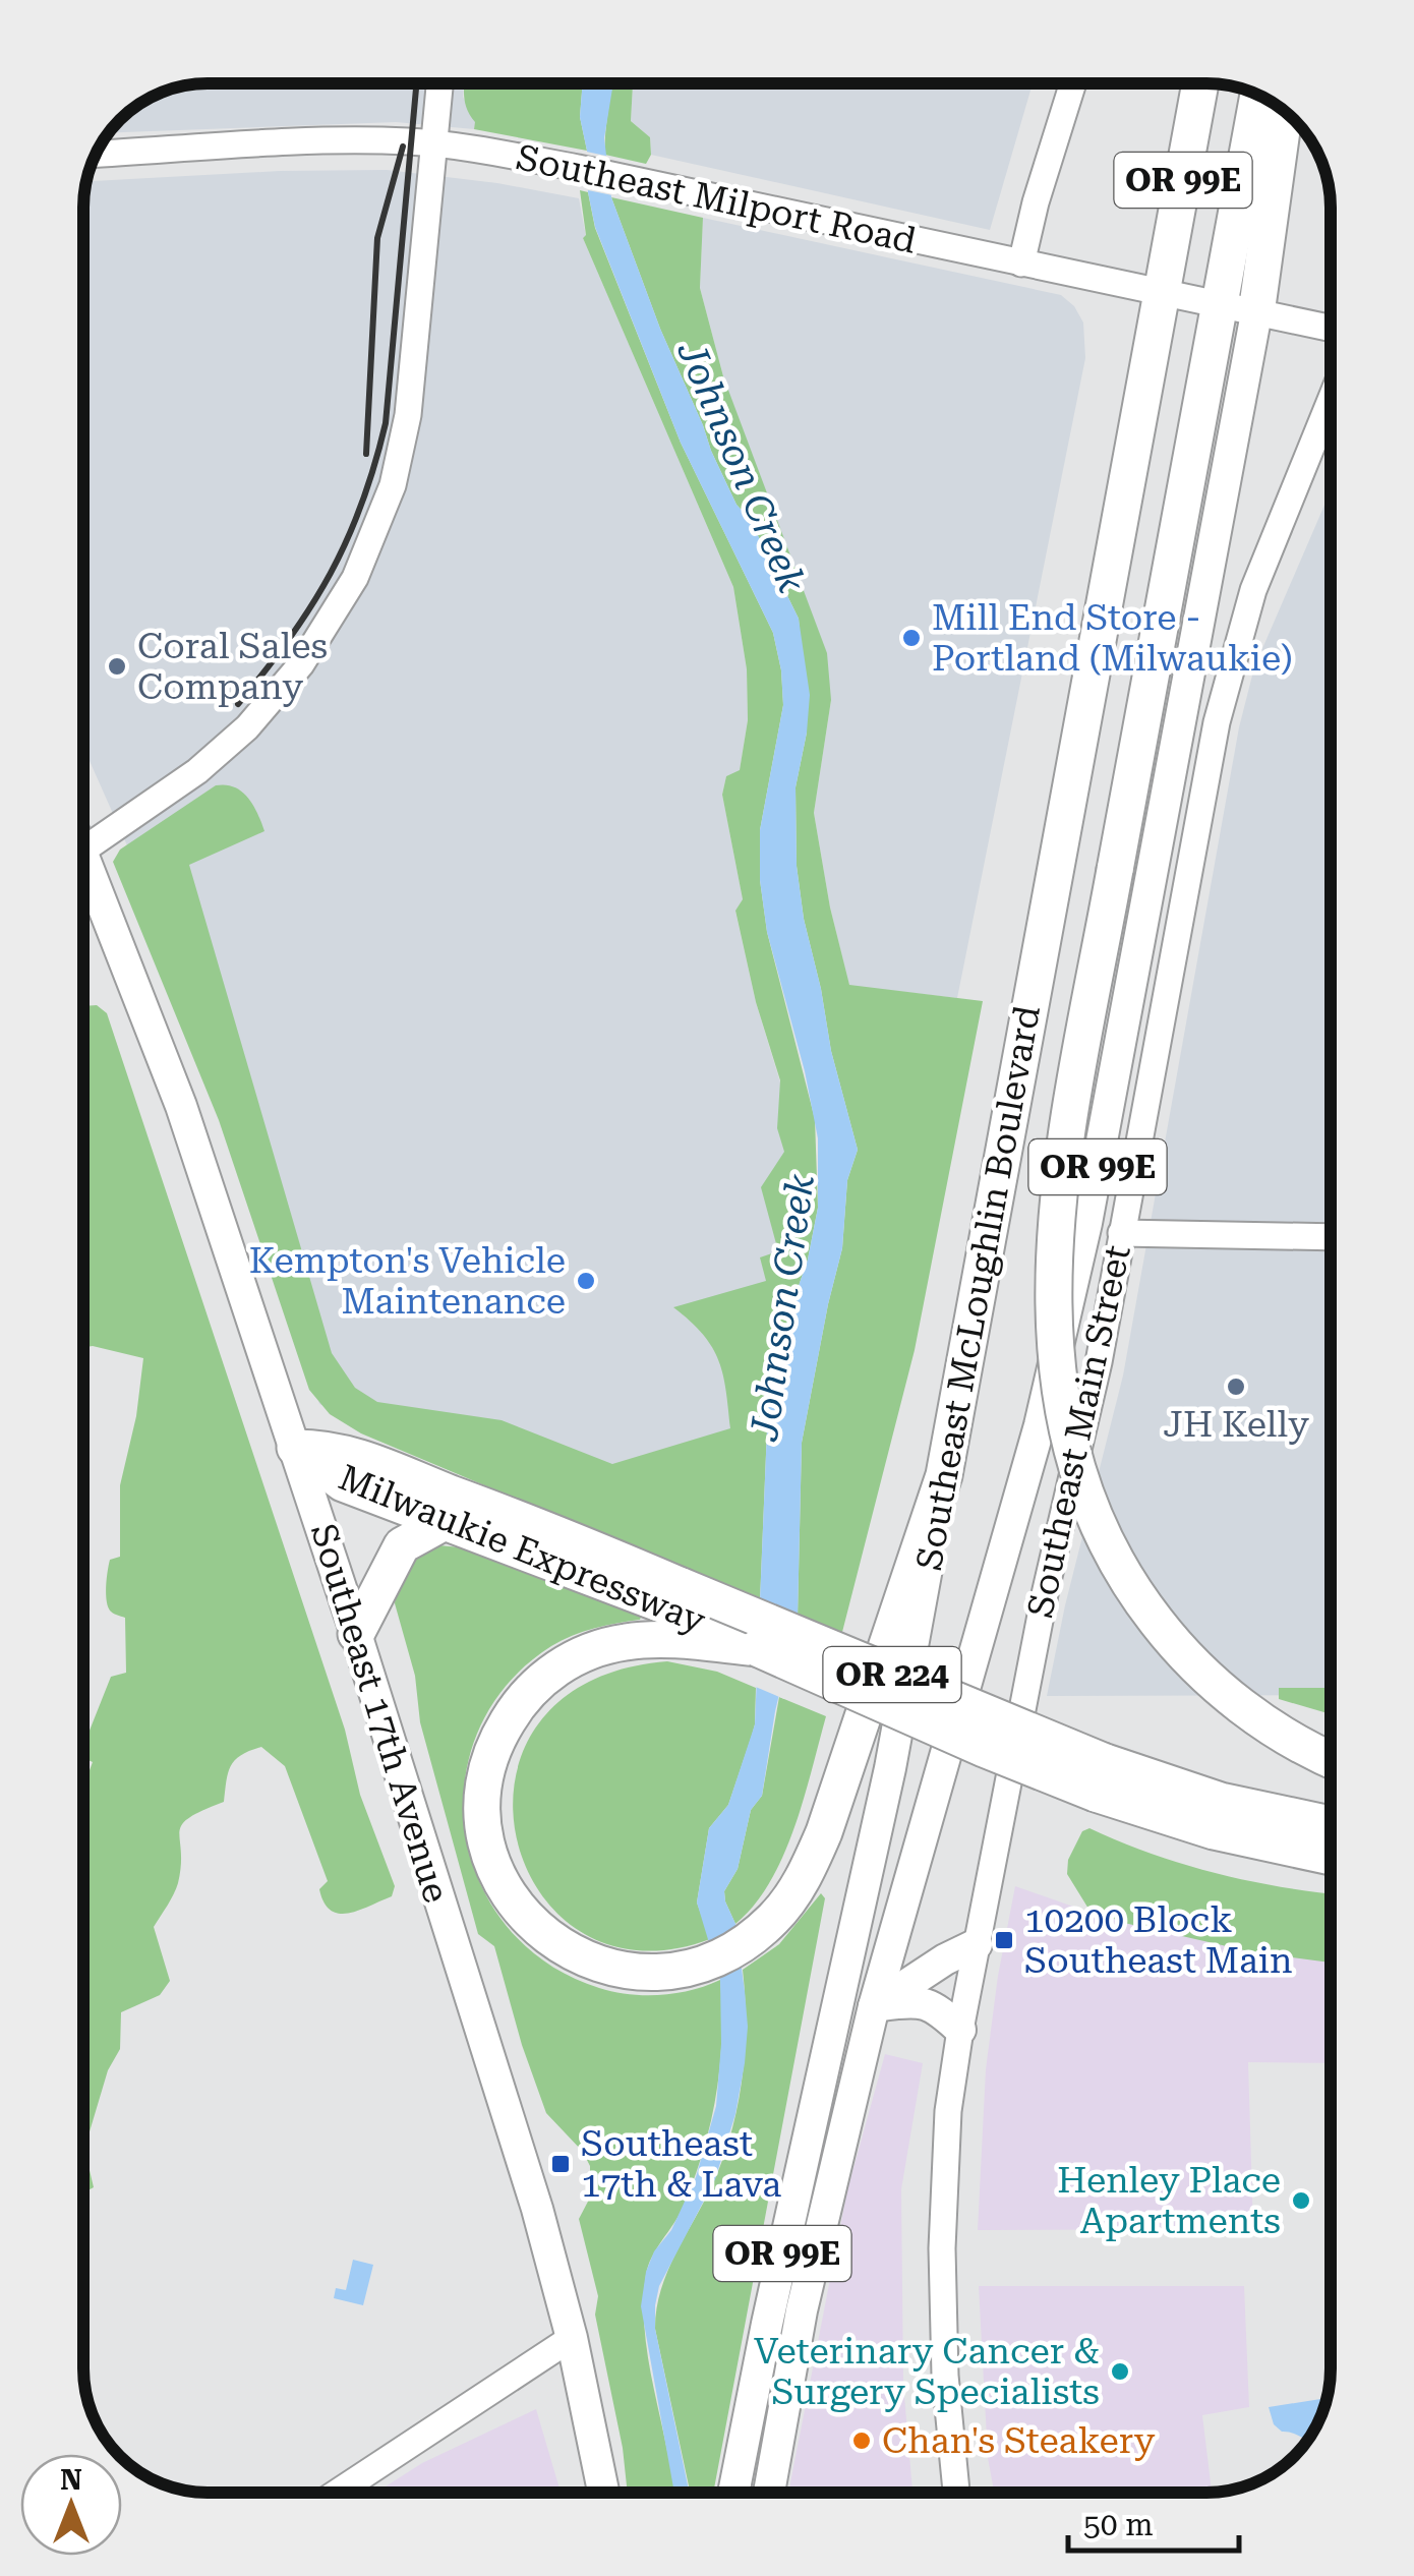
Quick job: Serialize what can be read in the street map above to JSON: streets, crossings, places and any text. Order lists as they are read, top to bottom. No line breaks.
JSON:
{"streets":{"highway":["OR 99E","Southeast McLoughlin Boulevard","Milwaukie Expressway","OR 224"],"main road":["Southeast 17th Avenue"],"street":["Southeast Milport Road","Southeast Main Street"]},"crossings":[["Southeast Milport Road","Southeast McLoughlin Boulevard"],["Milwaukie Expressway","Southeast 17th Avenue"]],"water":["Johnson Creek"],"places":{"other":["Mill End Store - Portland (Milwaukie)","Coral Sales Company","Kempton's Vehicle Maintenance","JH Kelly","Henley Place Apartments","Veterinary Cancer & Surgery Specialists","Chan's Steakery"],"transit":["10200 Block Southeast Main","Southeast 17th & Lava"]},"scale_bar":"50 m","north":"top"}
